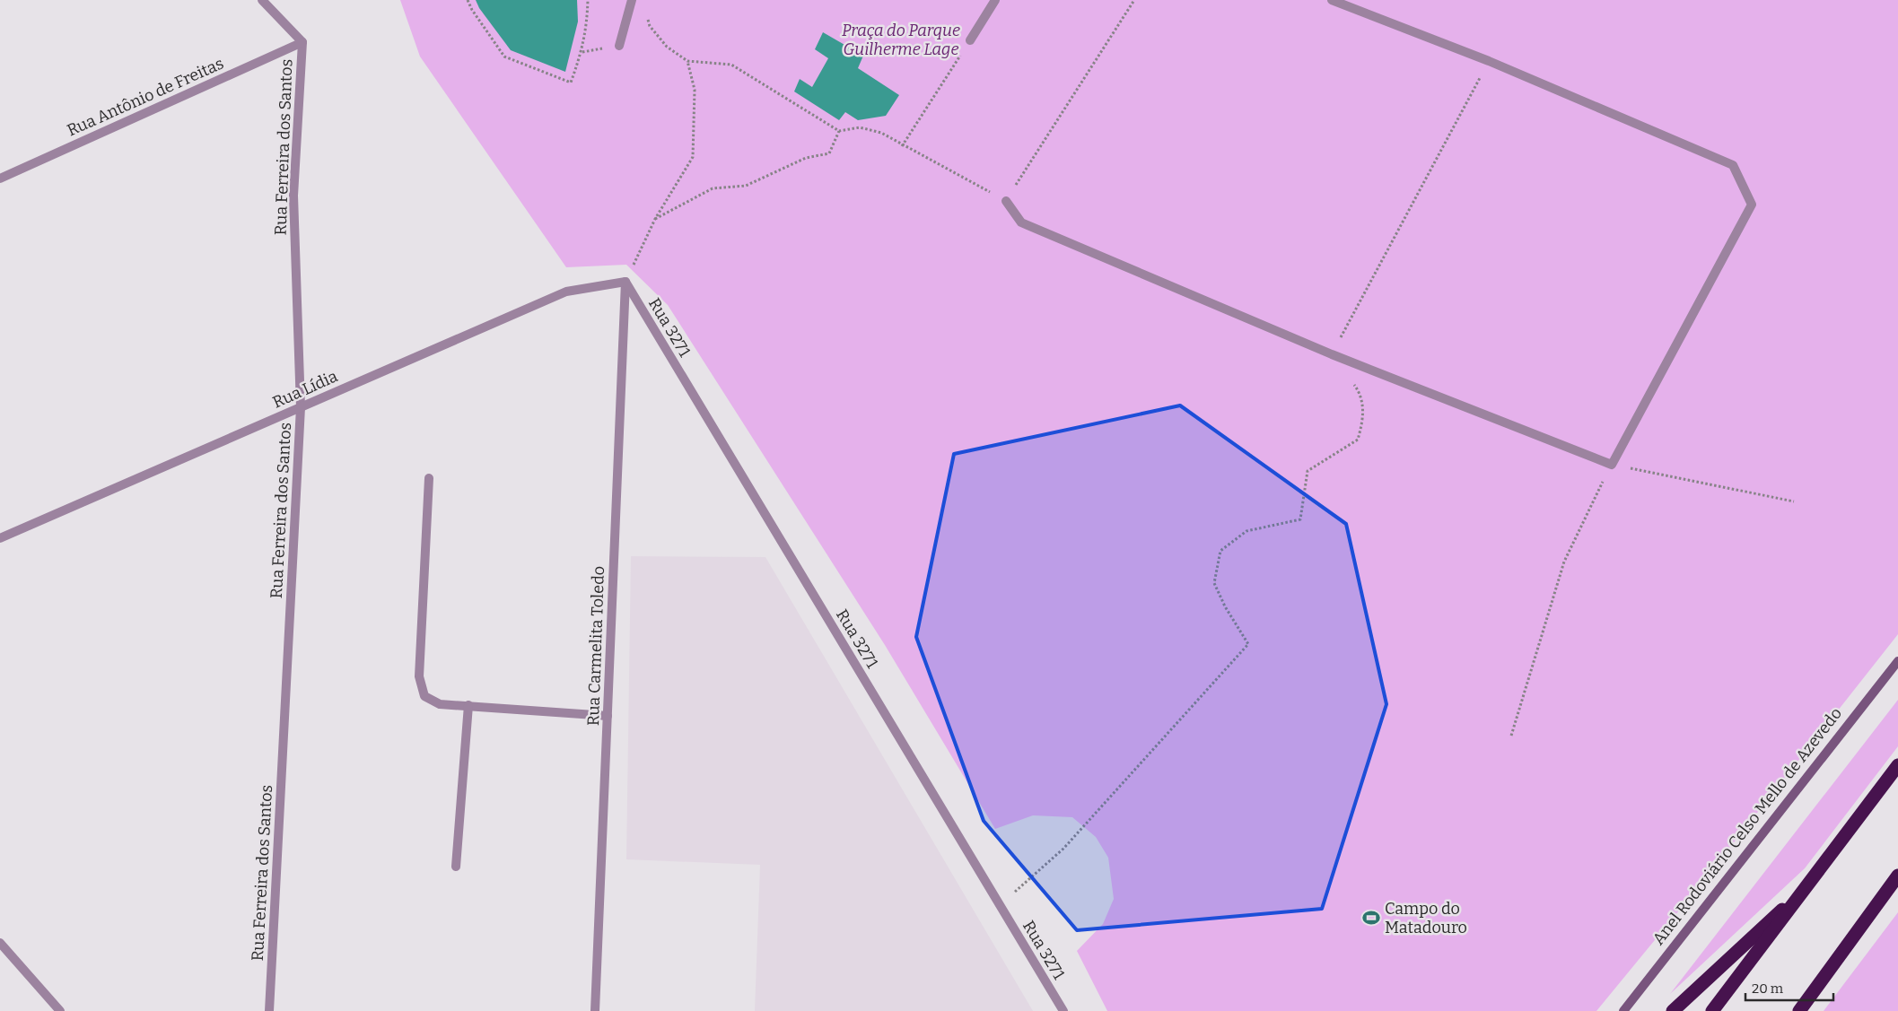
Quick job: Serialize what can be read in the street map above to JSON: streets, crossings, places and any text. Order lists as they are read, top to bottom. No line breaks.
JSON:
{"streets":{"main road":["Anel Rodoviário Celso Mello de Azevedo"],"street":["Rua Antônio de Freitas","Rua Ferreira dos Santos","Rua 3271","Rua Lídia","Rua Carmelita Toledo"]},"crossings":[["Rua Antônio de Freitas","Rua Ferreira dos Santos"],["Rua Ferreira dos Santos","Rua Lídia"],["Rua 3271","Rua Lídia"],["Rua 3271","Rua Carmelita Toledo"],["Rua Lídia","Rua Carmelita Toledo"]],"parks":["Praça do Parque Guilherme Lage"],"places":{"sports":["Campo do Matadouro"]},"scale_bar":"20 m"}
